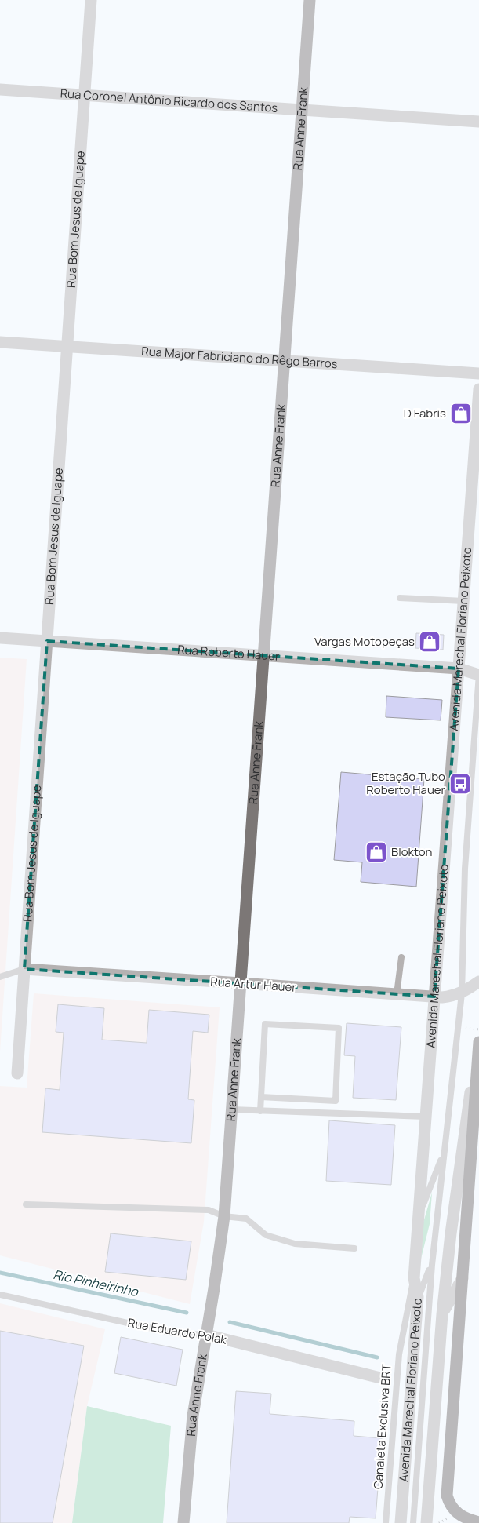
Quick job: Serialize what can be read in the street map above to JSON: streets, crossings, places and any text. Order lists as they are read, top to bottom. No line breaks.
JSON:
{"streets":{"main road":["Rua Anne Frank"],"street":["Rua Coronel Antônio Ricardo dos Santos","Rua Bom Jesus de Iguape","Rua Major Fabriciano do Rêgo Barros","Avenida Marechal Floriano Peixoto","Rua Roberto Hauer","Rua Artur Hauer","Rua Eduardo Polak"],"lane":["Canaleta Exclusiva BRT"]},"crossings":[["Rua Coronel Antônio Ricardo dos Santos","Rua Anne Frank"],["Rua Coronel Antônio Ricardo dos Santos","Rua Bom Jesus de Iguape"],["Rua Anne Frank","Rua Major Fabriciano do Rêgo Barros"],["Rua Anne Frank","Rua Roberto Hauer"],["Rua Anne Frank","Rua Artur Hauer"],["Rua Anne Frank","Rua Eduardo Polak"],["Rua Bom Jesus de Iguape","Rua Major Fabriciano do Rêgo Barros"],["Rua Bom Jesus de Iguape","Rua Roberto Hauer"],["Rua Bom Jesus de Iguape","Rua Artur Hauer"],["Avenida Marechal Floriano Peixoto","Rua Roberto Hauer"],["Avenida Marechal Floriano Peixoto","Rua Artur Hauer"],["Avenida Marechal Floriano Peixoto","Canaleta Exclusiva BRT"],["Rua Roberto Hauer","Canaleta Exclusiva BRT"],["Rua Artur Hauer","Canaleta Exclusiva BRT"]],"water":["Rio Pinheirinho"],"places":{"shop":["D Fabris","Vargas Motopeças","Blokton"],"bus stop":["Estação Tubo Roberto Hauer"]}}
